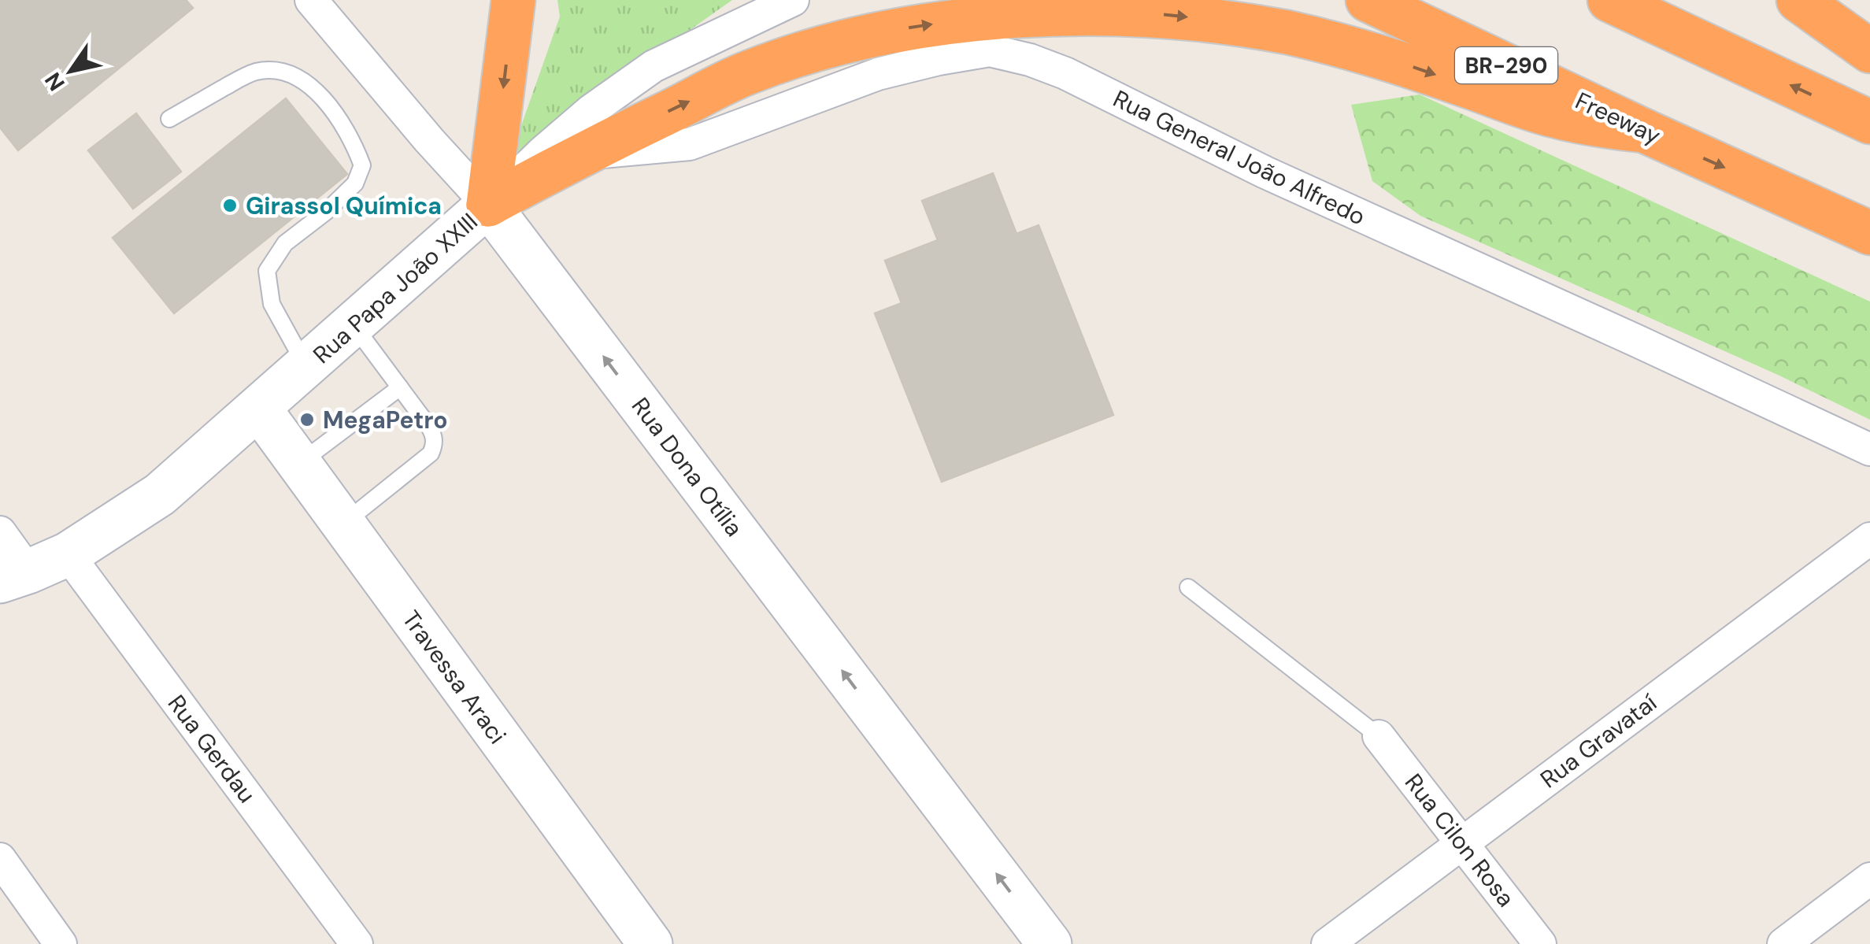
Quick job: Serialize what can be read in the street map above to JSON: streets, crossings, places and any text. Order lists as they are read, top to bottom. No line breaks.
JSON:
{"streets":{"highway":["BR-290","Freeway"],"main road":["Rua Papa João XXIII","Rua Dona Otília","Travessa Araci"],"street":["Rua General João Alfredo","Rua Gravataí","Rua Gerdau","Rua Cilon Rosa"]},"crossings":[["Rua Papa João XXIII","Rua Dona Otília"],["Rua Papa João XXIII","Travessa Araci"],["Rua Papa João XXIII","Rua Gerdau"],["Rua Gravataí","Rua Cilon Rosa"]],"one_way":["Rua Dona Otília"],"places":["Girassol Química","MegaPetro"],"north":"bottom left"}
